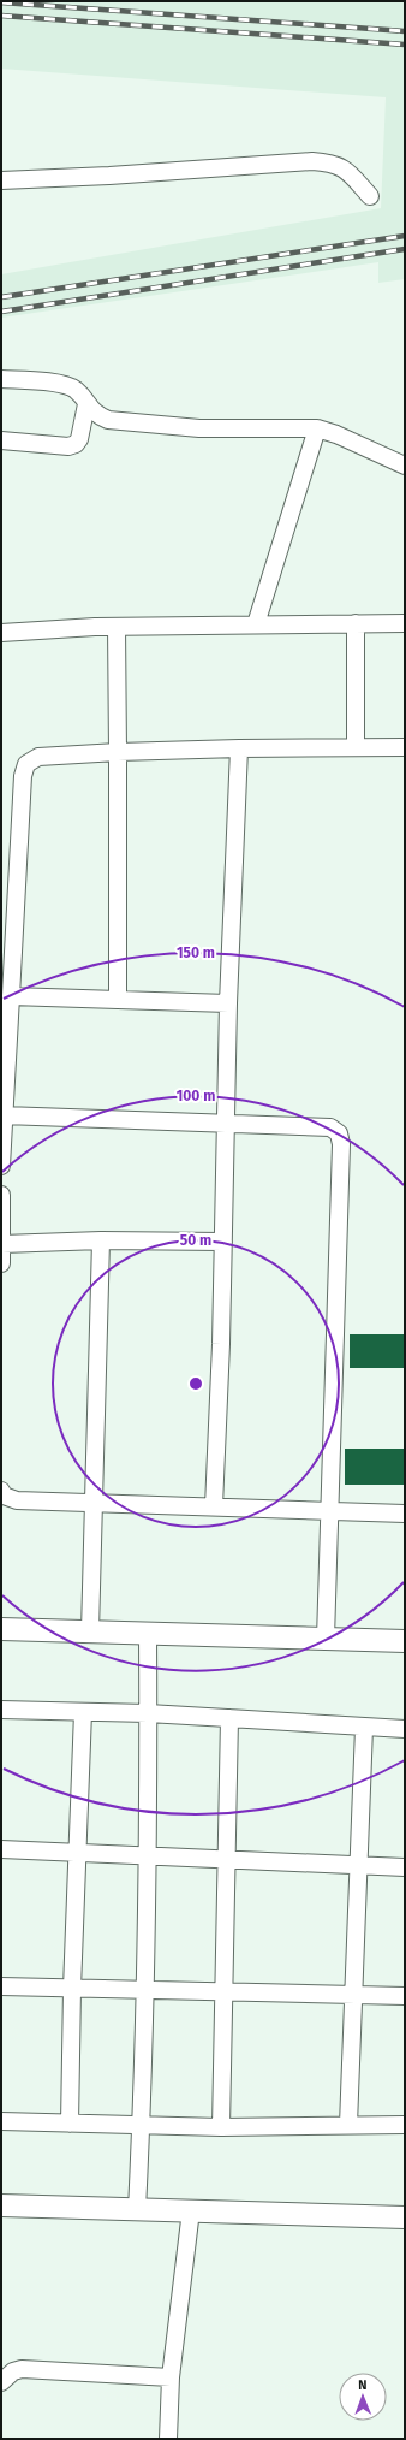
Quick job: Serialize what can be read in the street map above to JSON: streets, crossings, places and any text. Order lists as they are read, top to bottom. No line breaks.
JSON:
{"north":"top","rings":["150 m","100 m","50 m"]}
